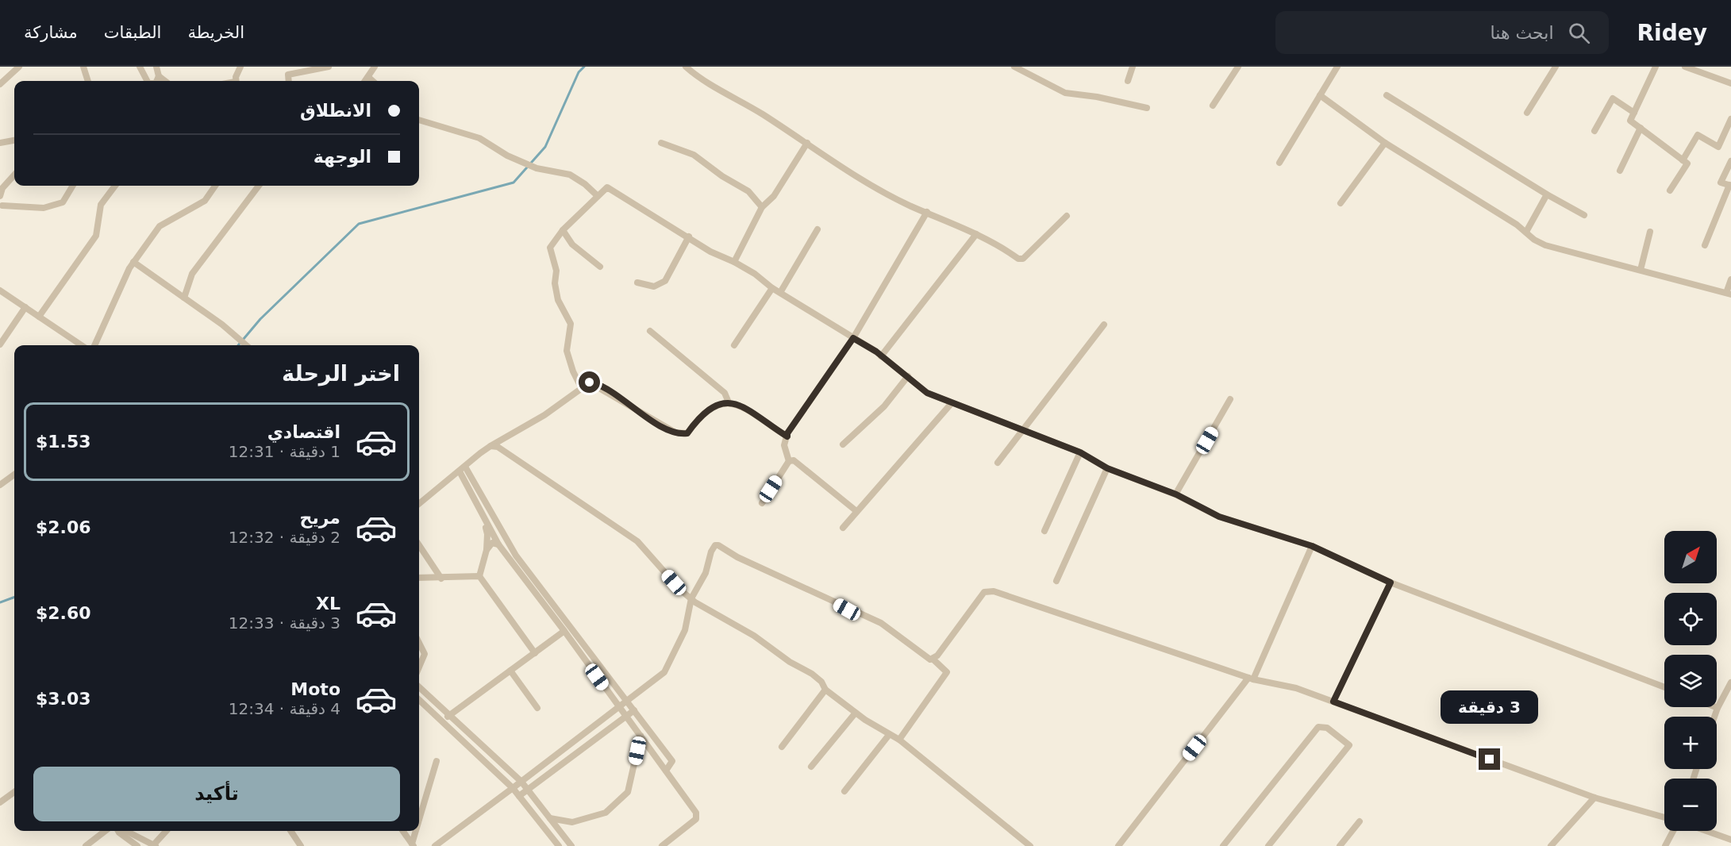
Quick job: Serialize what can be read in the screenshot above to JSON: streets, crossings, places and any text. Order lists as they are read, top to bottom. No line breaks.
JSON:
{"north":"top right","page":{"header":"Ridey","search":"ابحث هنا","nav":["الخريطة","الطبقات","مشاركة"],"banner":["الانطلاق","الوجهة"],"heading":"اختر الرحلة","list":[{"name":"اقتصادي","note":"1 دقيقة · 12:31","value":"$1.53"},{"name":"مريح","note":"2 دقيقة · 12:32","value":"$2.06"},{"name":"XL","note":"3 دقيقة · 12:33","value":"$2.60"},{"name":"Moto","note":"4 دقيقة · 12:34","value":"$3.03"}],"map_buttons":["+","−"],"bubble":"3 دقيقة","buttons":"تأكيد"}}
